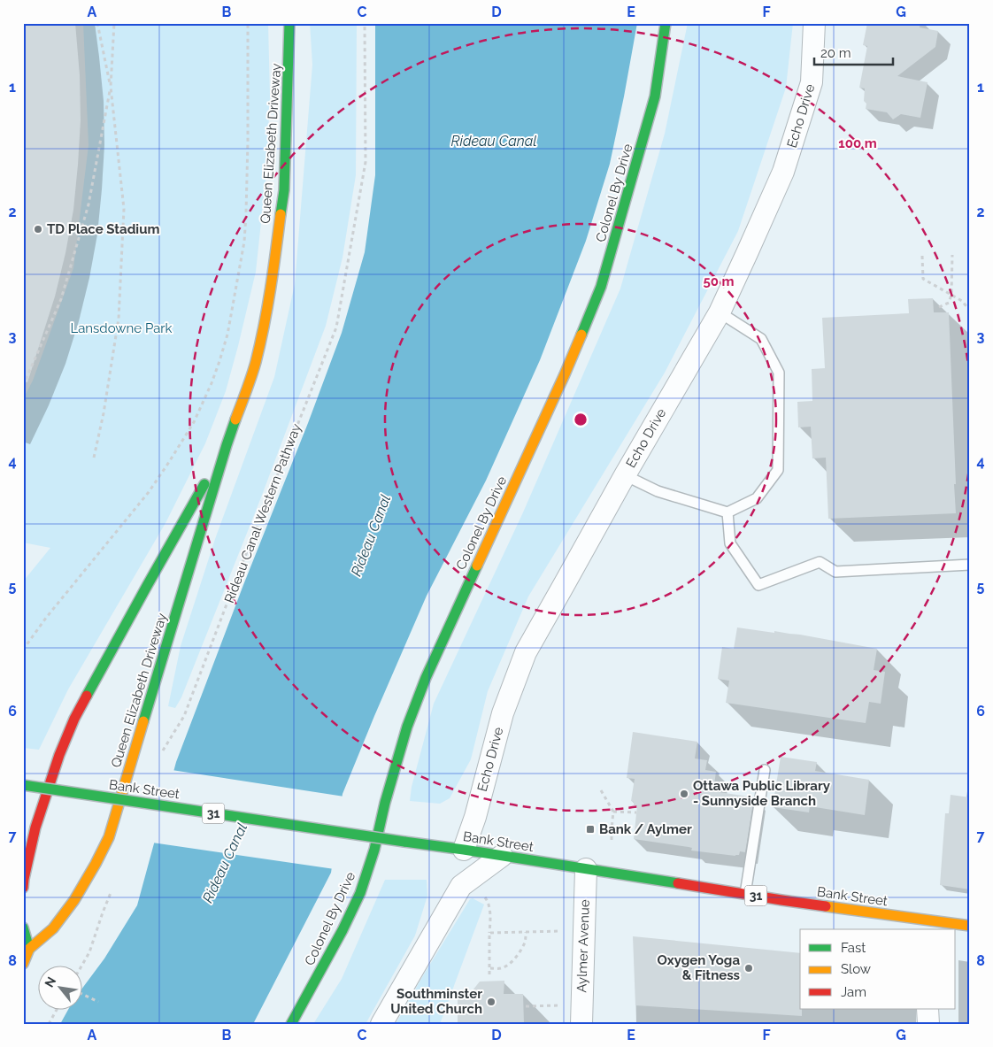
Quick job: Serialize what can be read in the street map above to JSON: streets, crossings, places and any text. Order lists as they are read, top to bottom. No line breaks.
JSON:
{"streets":{"main road":["Queen Elizabeth Driveway","Colonel By Drive","Bank Street","31"],"street":["Echo Drive","Aylmer Avenue"],"path":["Rideau Canal Western Pathway"]},"crossings":[["Echo Drive","Bank Street"],["Bank Street","Aylmer Avenue"]],"water":["Rideau Canal"],"parks":["Lansdowne Park"],"places":{"other":["TD Place Stadium","Ottawa Public Library - Sunnyside Branch","Oxygen Yoga & Fitness","Southminster United Church"],"transit":["Bank / Aylmer"]},"legend":["Fast","Slow","Jam"],"scale_bar":"20 m","north":"top left","grid":{"columns":["A","B","C","D","E","F","G"],"rows":["1","2","3","4","5","6","7","8"]},"rings":["100 m","50 m"]}
